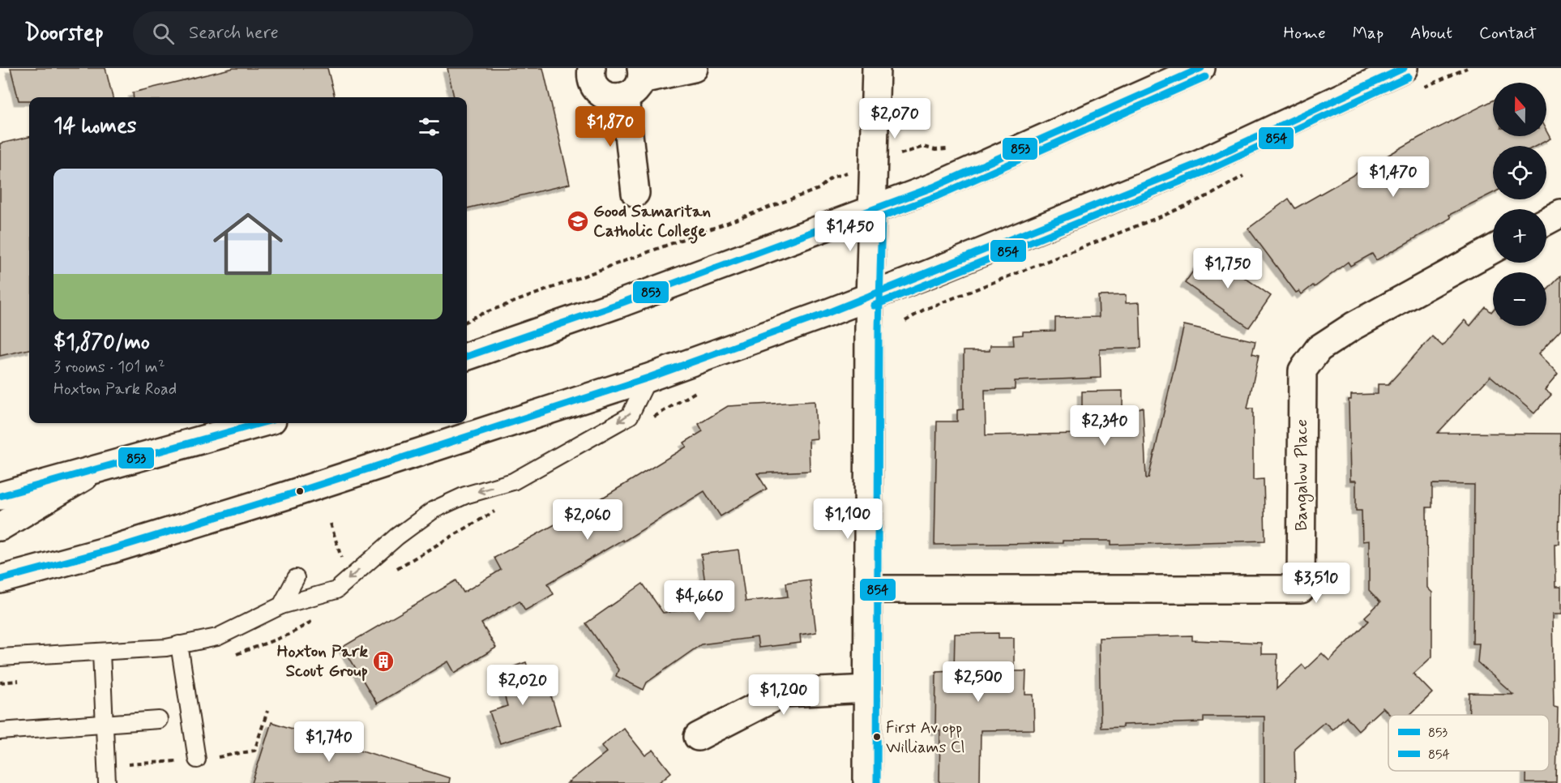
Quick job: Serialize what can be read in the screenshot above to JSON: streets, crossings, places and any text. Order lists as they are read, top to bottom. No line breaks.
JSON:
{"streets":{"main road":["Bangalow Place"]},"places":{"school or university":["Good Samaritan Catholic College"],"building":["Hoxton Park Scout Group"],"other":["First Av opp Williams Cl"]},"lines":["transit line 853","transit line 854"],"legend":["853","854"],"north":"top","page":{"header":"Doorstep","search":"Search here","nav":["Home","Map","About","Contact"],"map_buttons":["+","−"],"heading":"14 homes","price":["$2,070","$1,870","$1,470","$1,450","$1,750","$2,340","$1,100","$2,060","$3,510","$4,660","$2,500","$2,020","$1,200","$1,740"],"list":[{"name":"$1,870/mo","note":"3 rooms · 101 m² · Hoxton Park Road"}]}}
